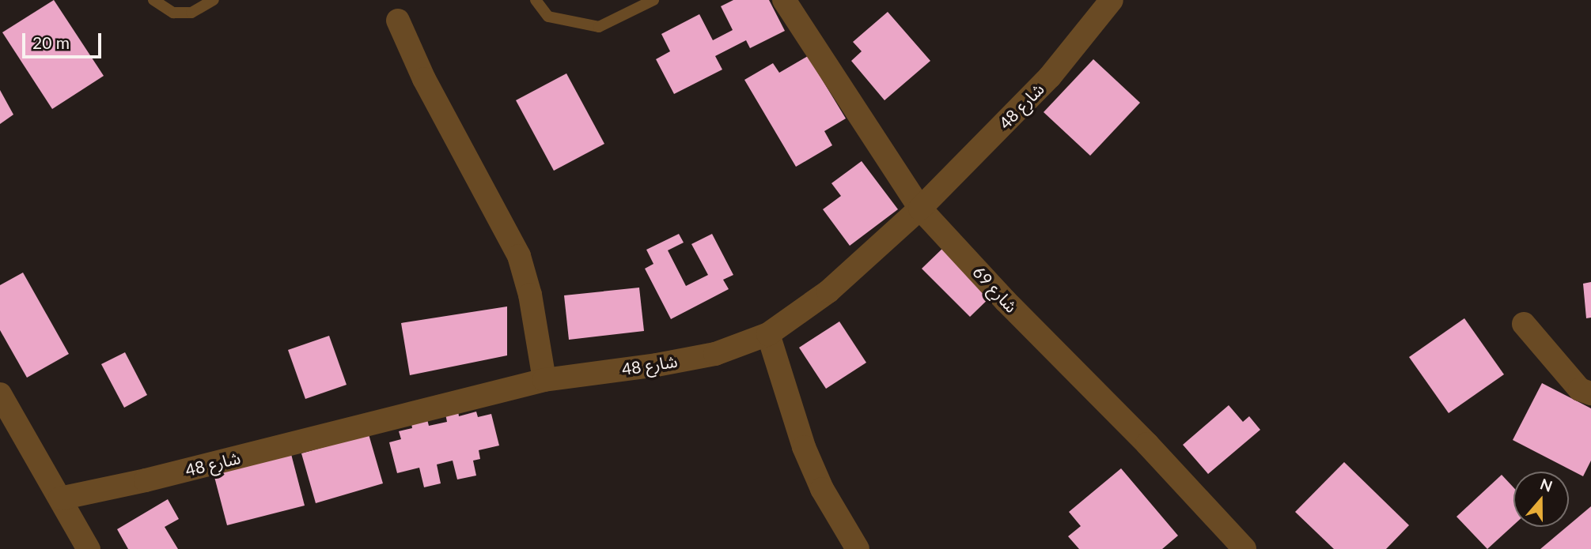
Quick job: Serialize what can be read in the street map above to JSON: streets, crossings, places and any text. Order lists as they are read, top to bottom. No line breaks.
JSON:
{"streets":{"street":["شارع 48","شارع 69"]},"crossings":[["شارع 48","شارع 69"]],"scale_bar":"20 m","north":"top"}
